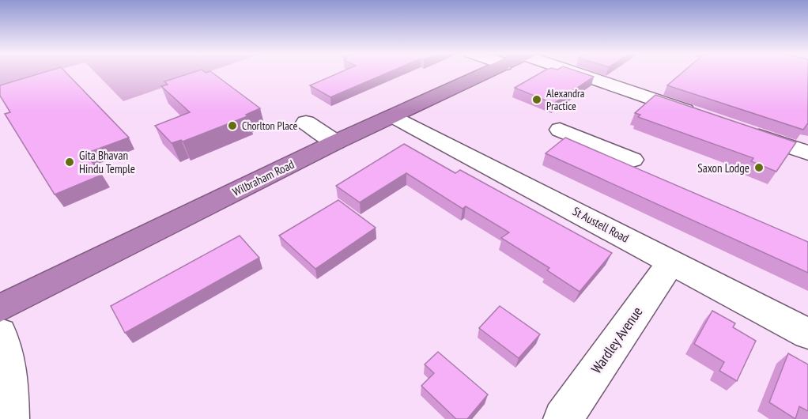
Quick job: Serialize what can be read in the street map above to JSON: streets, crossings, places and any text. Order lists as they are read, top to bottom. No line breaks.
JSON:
{"streets":{"highway":["Wilbraham Road"],"street":["St Austell Road","Wardley Avenue"]},"crossings":[["Wilbraham Road","St Austell Road"],["St Austell Road","Wardley Avenue"]],"places":["Alexandra Practice","Chorlton Place","Gita Bhavan Hindu Temple","Saxon Lodge"]}
